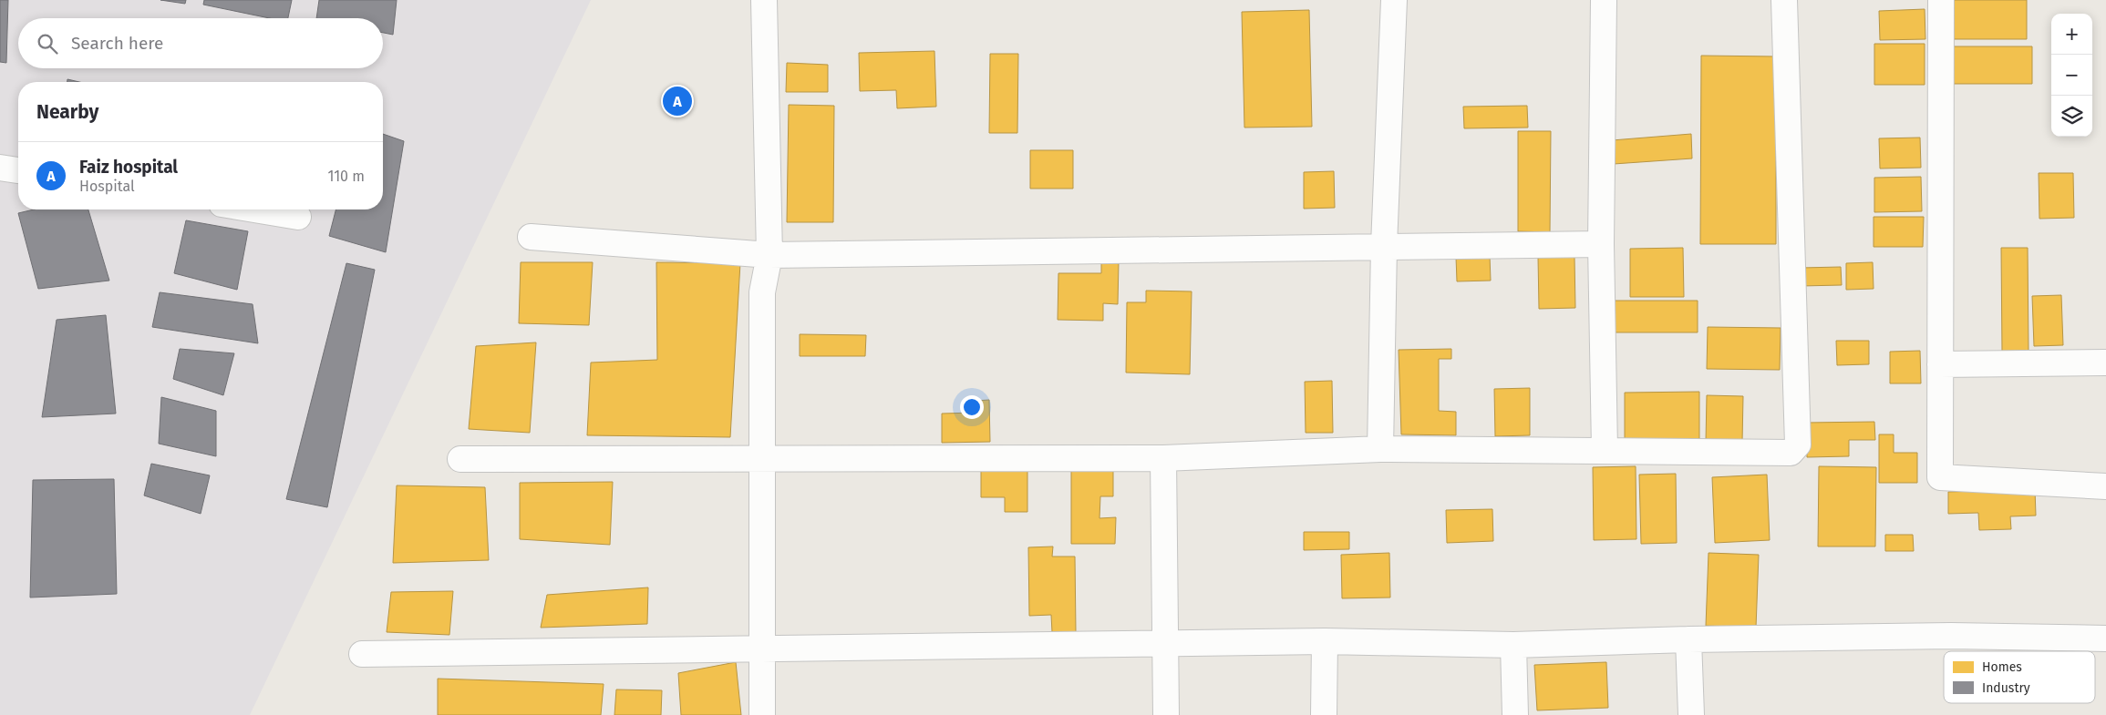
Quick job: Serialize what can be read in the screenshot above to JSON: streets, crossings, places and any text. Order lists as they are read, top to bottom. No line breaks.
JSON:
{"legend":["Homes","Industry"],"page":{"map_buttons":["+","−"],"search":"Search here","heading":"Nearby","pins":"A","list":[{"mark":"A","name":"Faiz hospital","note":"Hospital","value":"110 m"}]}}
